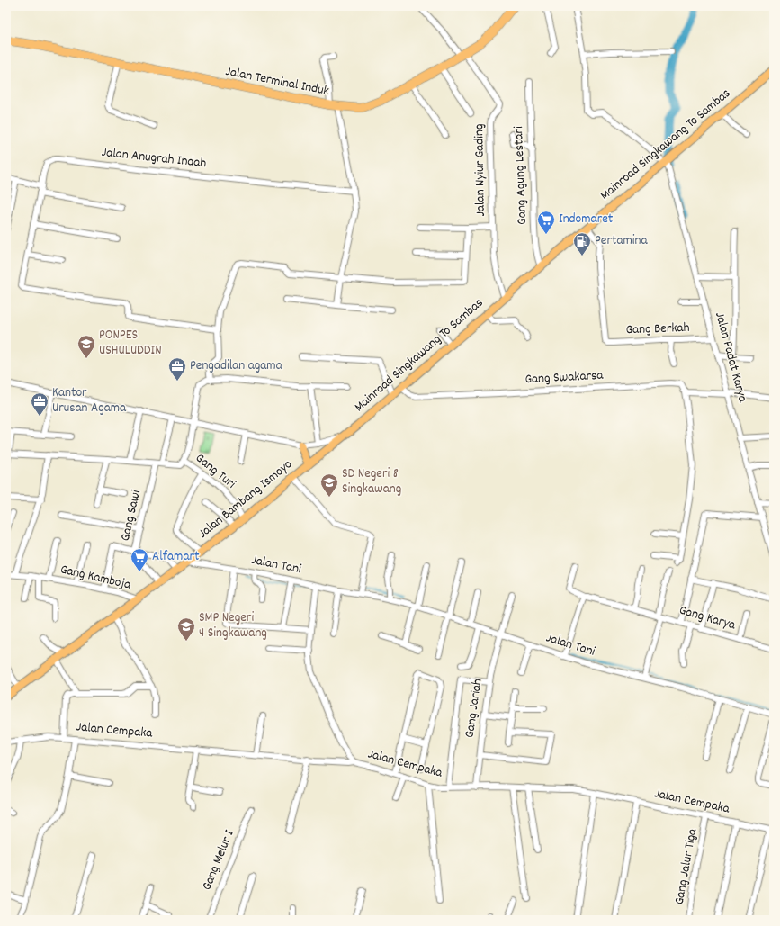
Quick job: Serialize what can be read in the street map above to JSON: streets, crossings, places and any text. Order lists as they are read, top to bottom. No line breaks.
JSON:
{"streets":{"highway":["Jalan Terminal Induk"],"main road":["Mainroad Singkawang To Sambas","Jalan Bambang Ismoyo"],"street":["Jalan Anugrah Indah","Jalan Nyiur Gading","Gang Agung Lestari","Gang Berkah","Jalan Padat Karya","Gang Swakarsa","Gang Turi","Gang Sawi","Jalan Tani","Gang Kamboja","Gang Karya","Gang Jariah","Jalan Cempaka","Gang Melur I","Gang Jalur Tiga"]},"crossings":[["Jalan Terminal Induk","Jalan Nyiur Gading"],["Mainroad Singkawang To Sambas","Jalan Nyiur Gading"],["Mainroad Singkawang To Sambas","Gang Agung Lestari"],["Mainroad Singkawang To Sambas","Gang Berkah"],["Mainroad Singkawang To Sambas","Jalan Padat Karya"],["Mainroad Singkawang To Sambas","Gang Swakarsa"],["Mainroad Singkawang To Sambas","Jalan Bambang Ismoyo"],["Gang Berkah","Jalan Padat Karya"],["Jalan Padat Karya","Gang Swakarsa"],["Gang Turi","Jalan Bambang Ismoyo"],["Gang Turi","Gang Sawi"],["Jalan Bambang Ismoyo","Gang Sawi"],["Jalan Bambang Ismoyo","Jalan Tani"],["Jalan Bambang Ismoyo","Gang Kamboja"],["Jalan Tani","Gang Jariah"],["Gang Jariah","Jalan Cempaka"],["Jalan Cempaka","Gang Jalur Tiga"]],"places":{"supermarket":["Indomaret","Alfamart"],"fuel station":["Pertamina"],"school or university":["PONPES USHULUDDIN","SD Negeri 8 Singkawang","SMP Negeri 4 Singkawang"],"office":["Pengadilan agama","Kantor Urusan Agama"]}}
